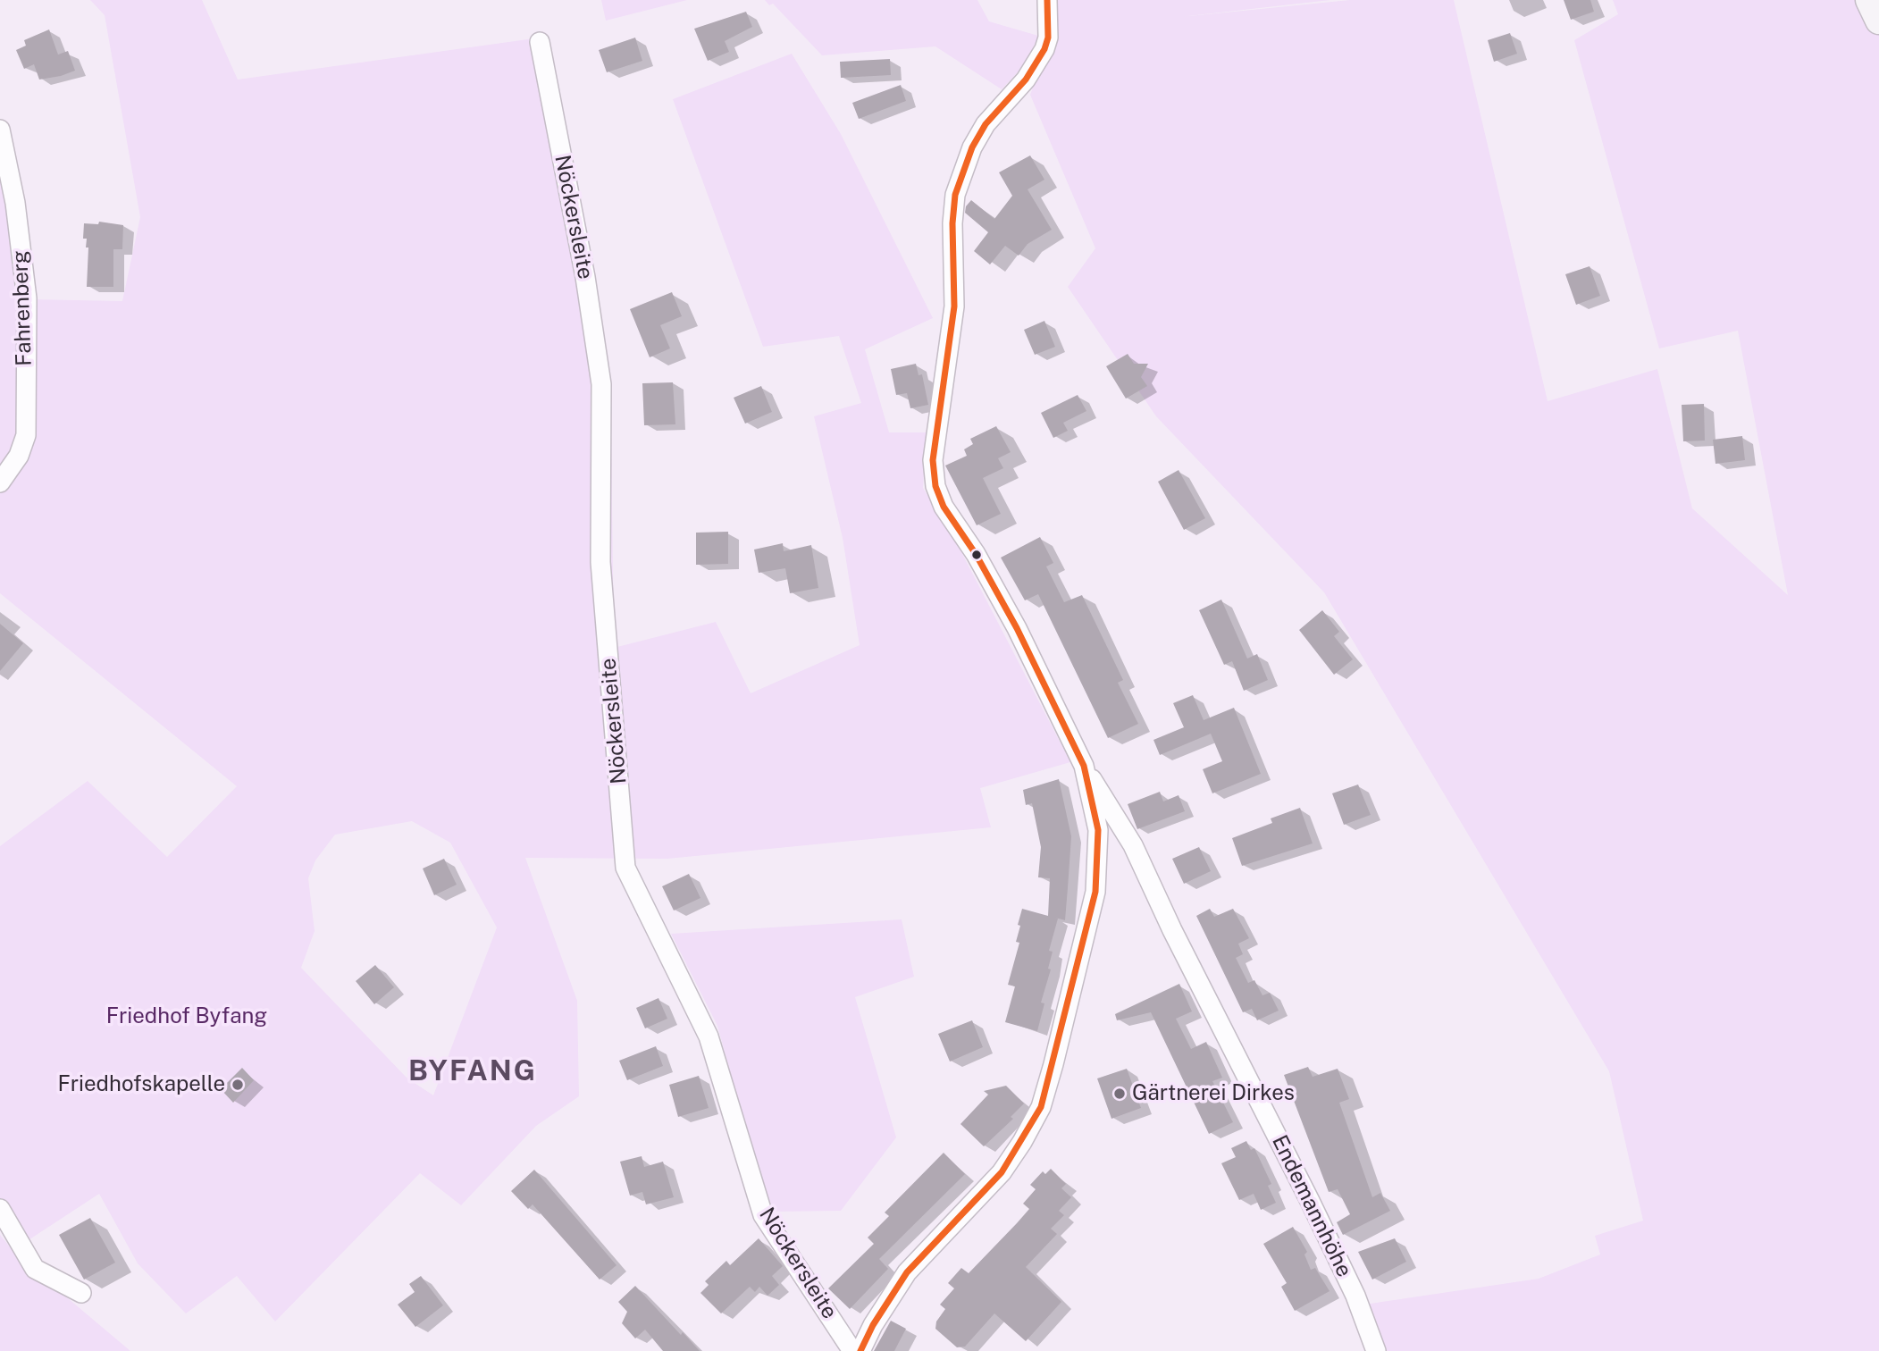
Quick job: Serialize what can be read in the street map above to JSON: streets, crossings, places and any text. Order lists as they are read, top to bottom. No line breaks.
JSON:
{"streets":{"street":["Nöckersleite","Fahrenberg","Endemannhöhe"]},"districts":["BYFANG"],"parks":["Friedhof Byfang"],"places":["Friedhofskapelle","Gärtnerei Dirkes"]}
